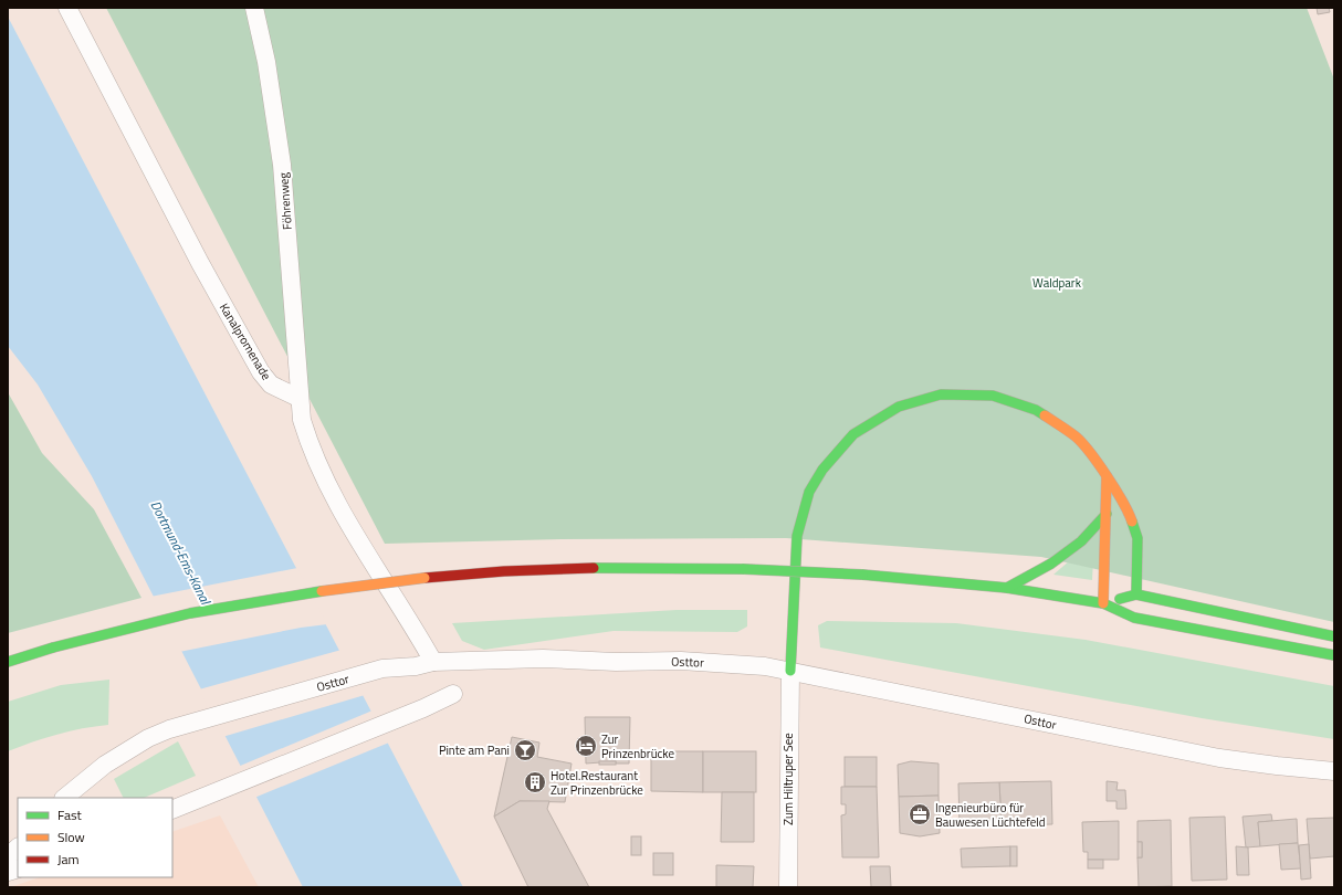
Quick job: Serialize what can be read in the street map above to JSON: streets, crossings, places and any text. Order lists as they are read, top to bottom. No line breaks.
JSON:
{"streets":{"street":["Föhrenweg","Kanalpromenade","Osttor","Zum Hiltruper See"]},"crossings":[["Föhrenweg","Kanalpromenade"],["Osttor","Zum Hiltruper See"]],"water":["Dortmund-Ems-Kanal"],"parks":["Waldpark"],"places":{"hotel":["Zur Prinzenbrücke"],"bar":["Pinte am Pani"],"building":["Hotel.Restaurant Zur Prinzenbrücke"],"office":["Ingenieurbüro für Bauwesen Lüchtefeld"]},"legend":["Fast","Slow","Jam"]}
